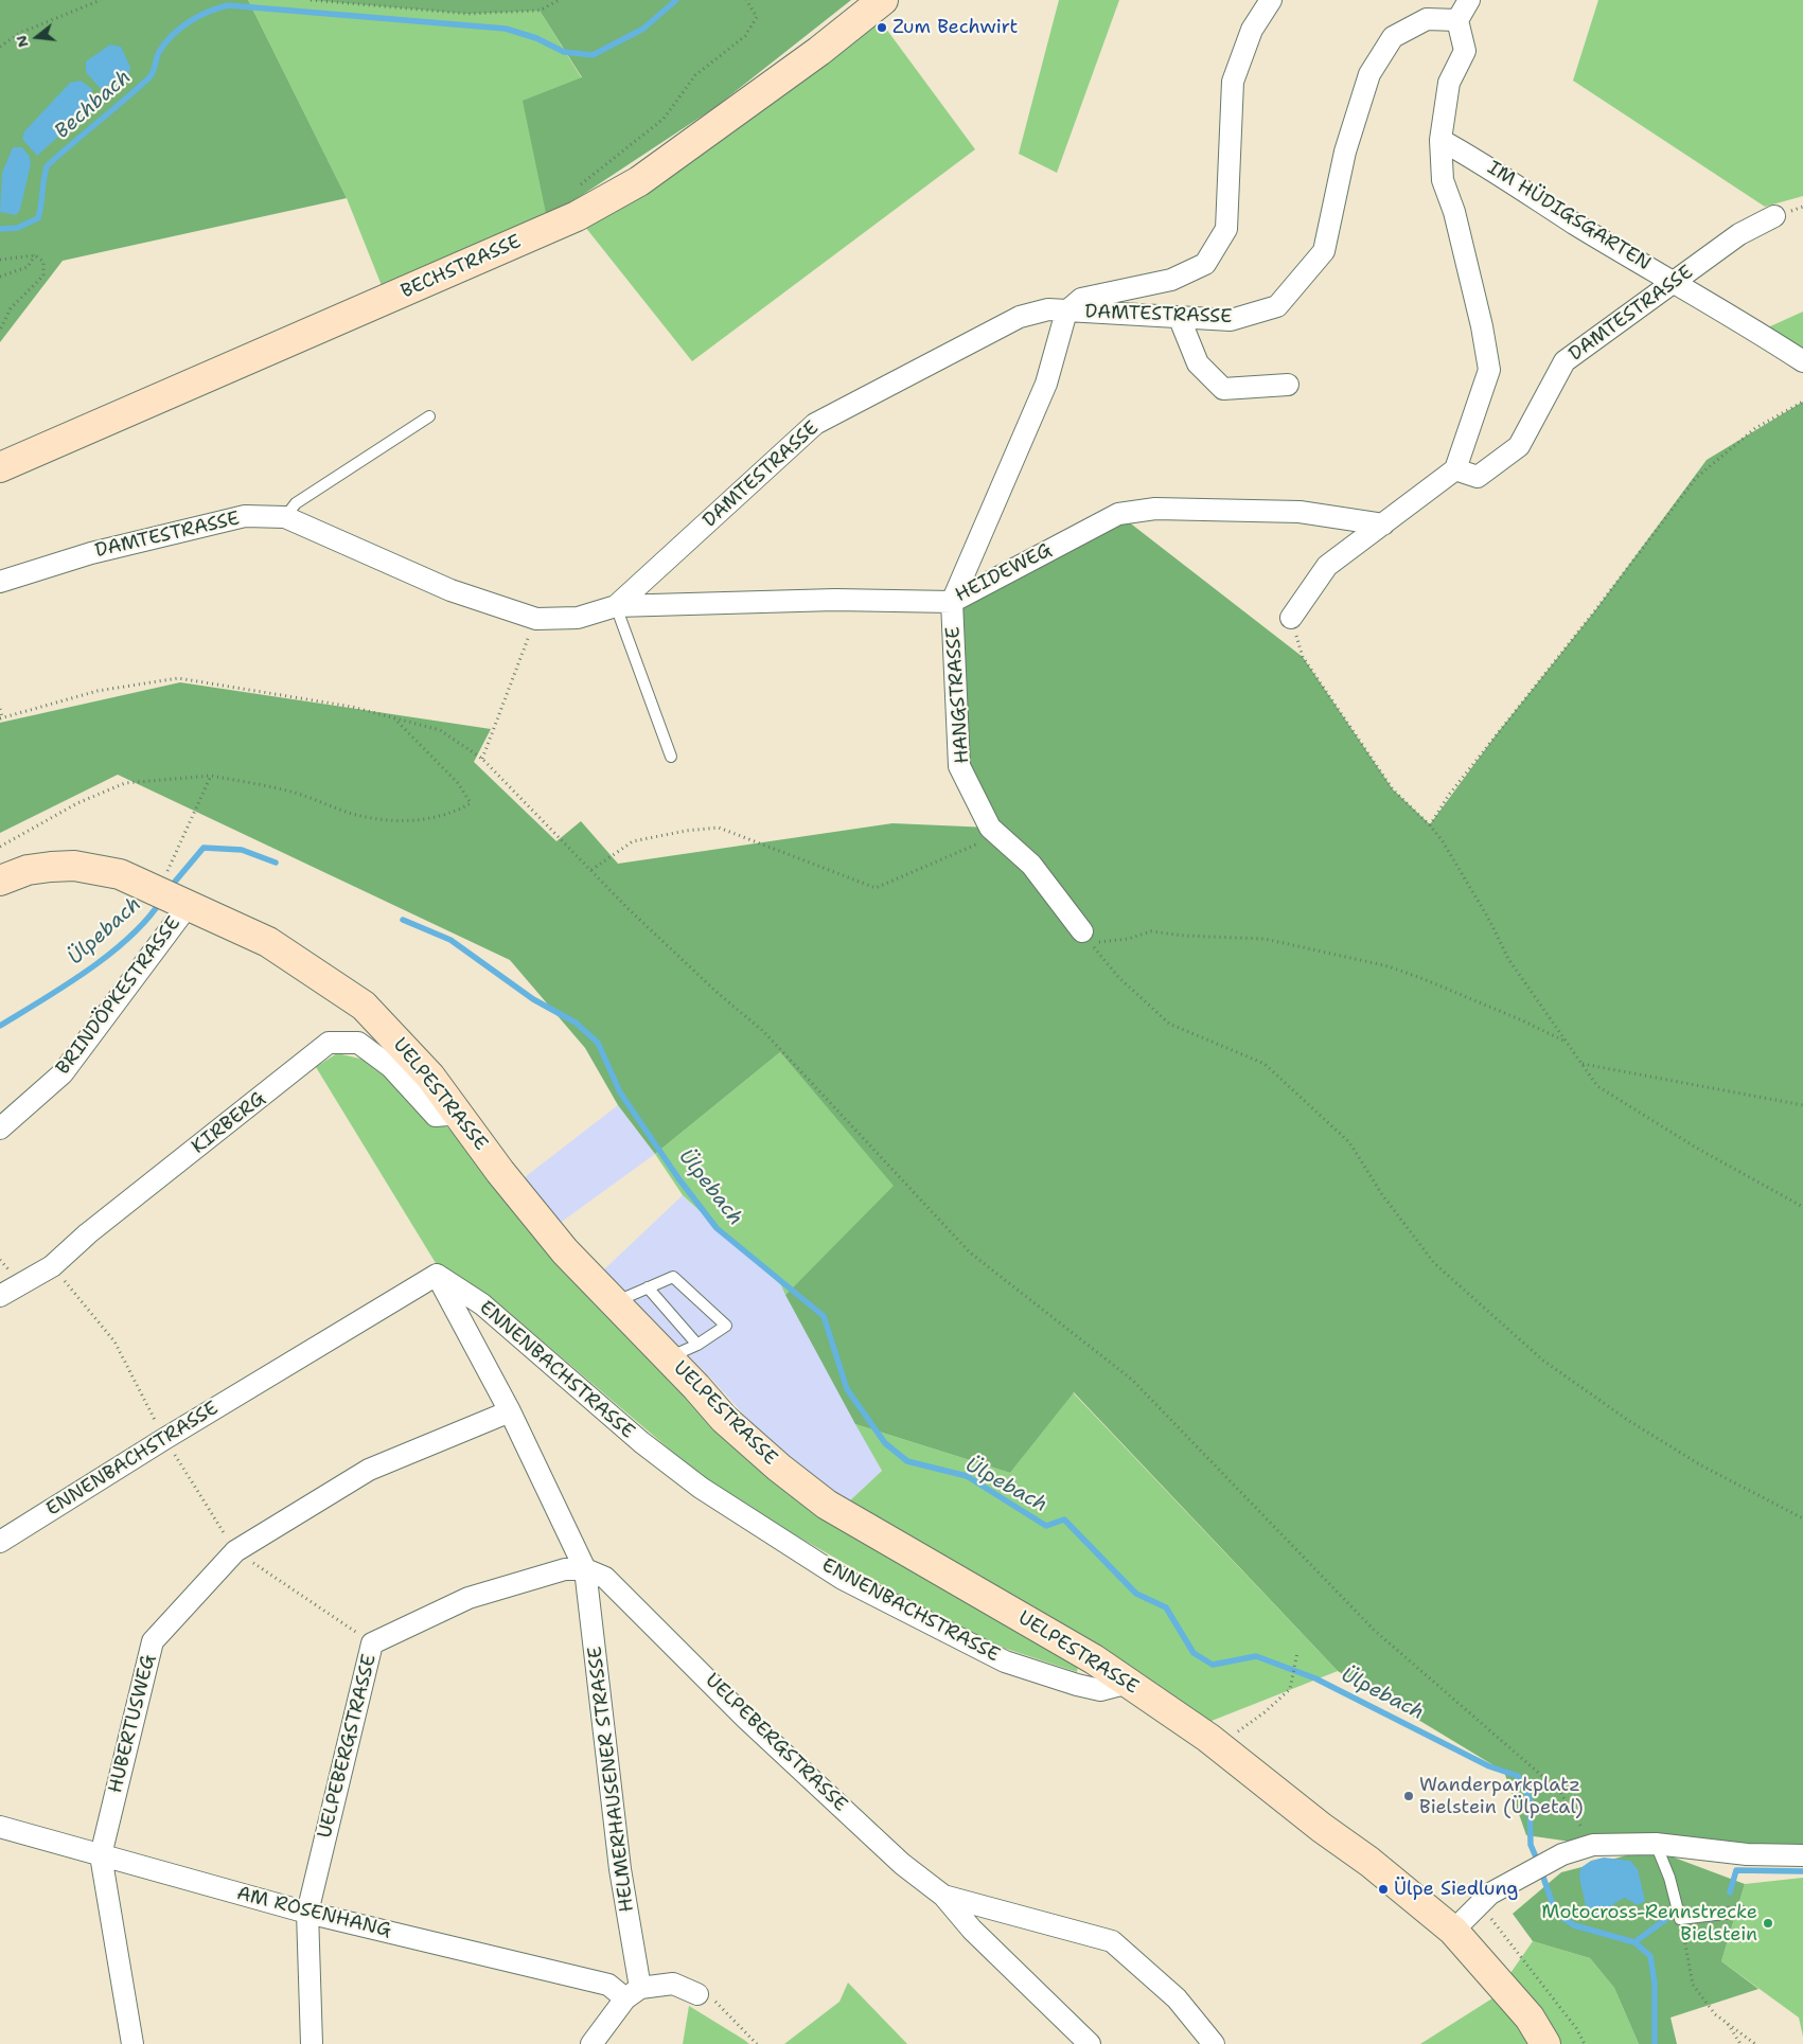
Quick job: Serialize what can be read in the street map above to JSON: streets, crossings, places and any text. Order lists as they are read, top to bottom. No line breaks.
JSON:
{"streets":{"main road":["BECHSTRASSE","UELPESTRASSE"],"street":["IM HÜDIGSGARTEN","DAMTESTRASSE","HEIDEWEG","HANGSTRASSE","BRINDÖPKESTRASSE","KIRBERG","ENNENBACHSTRASSE","HUBERTUSWEG","UELPEBERGSTRASSE","HELMERHAUSENER STRASSE","AM ROSENHANG"]},"crossings":[["IM HÜDIGSGARTEN","DAMTESTRASSE"],["DAMTESTRASSE","HEIDEWEG"],["DAMTESTRASSE","HANGSTRASSE"],["HEIDEWEG","HANGSTRASSE"],["BRINDÖPKESTRASSE","UELPESTRASSE"],["UELPESTRASSE","KIRBERG"],["UELPESTRASSE","ENNENBACHSTRASSE"],["HUBERTUSWEG","AM ROSENHANG"],["UELPEBERGSTRASSE","HELMERHAUSENER STRASSE"],["UELPEBERGSTRASSE","AM ROSENHANG"],["HELMERHAUSENER STRASSE","AM ROSENHANG"]],"water":["Bechbach","Ülpebach"],"places":["Zum Bechwirt","Wanderparkplatz Bielstein (Ülpetal)","Ülpe Siedlung","Motocross-Rennstrecke Bielstein"],"north":"left"}
